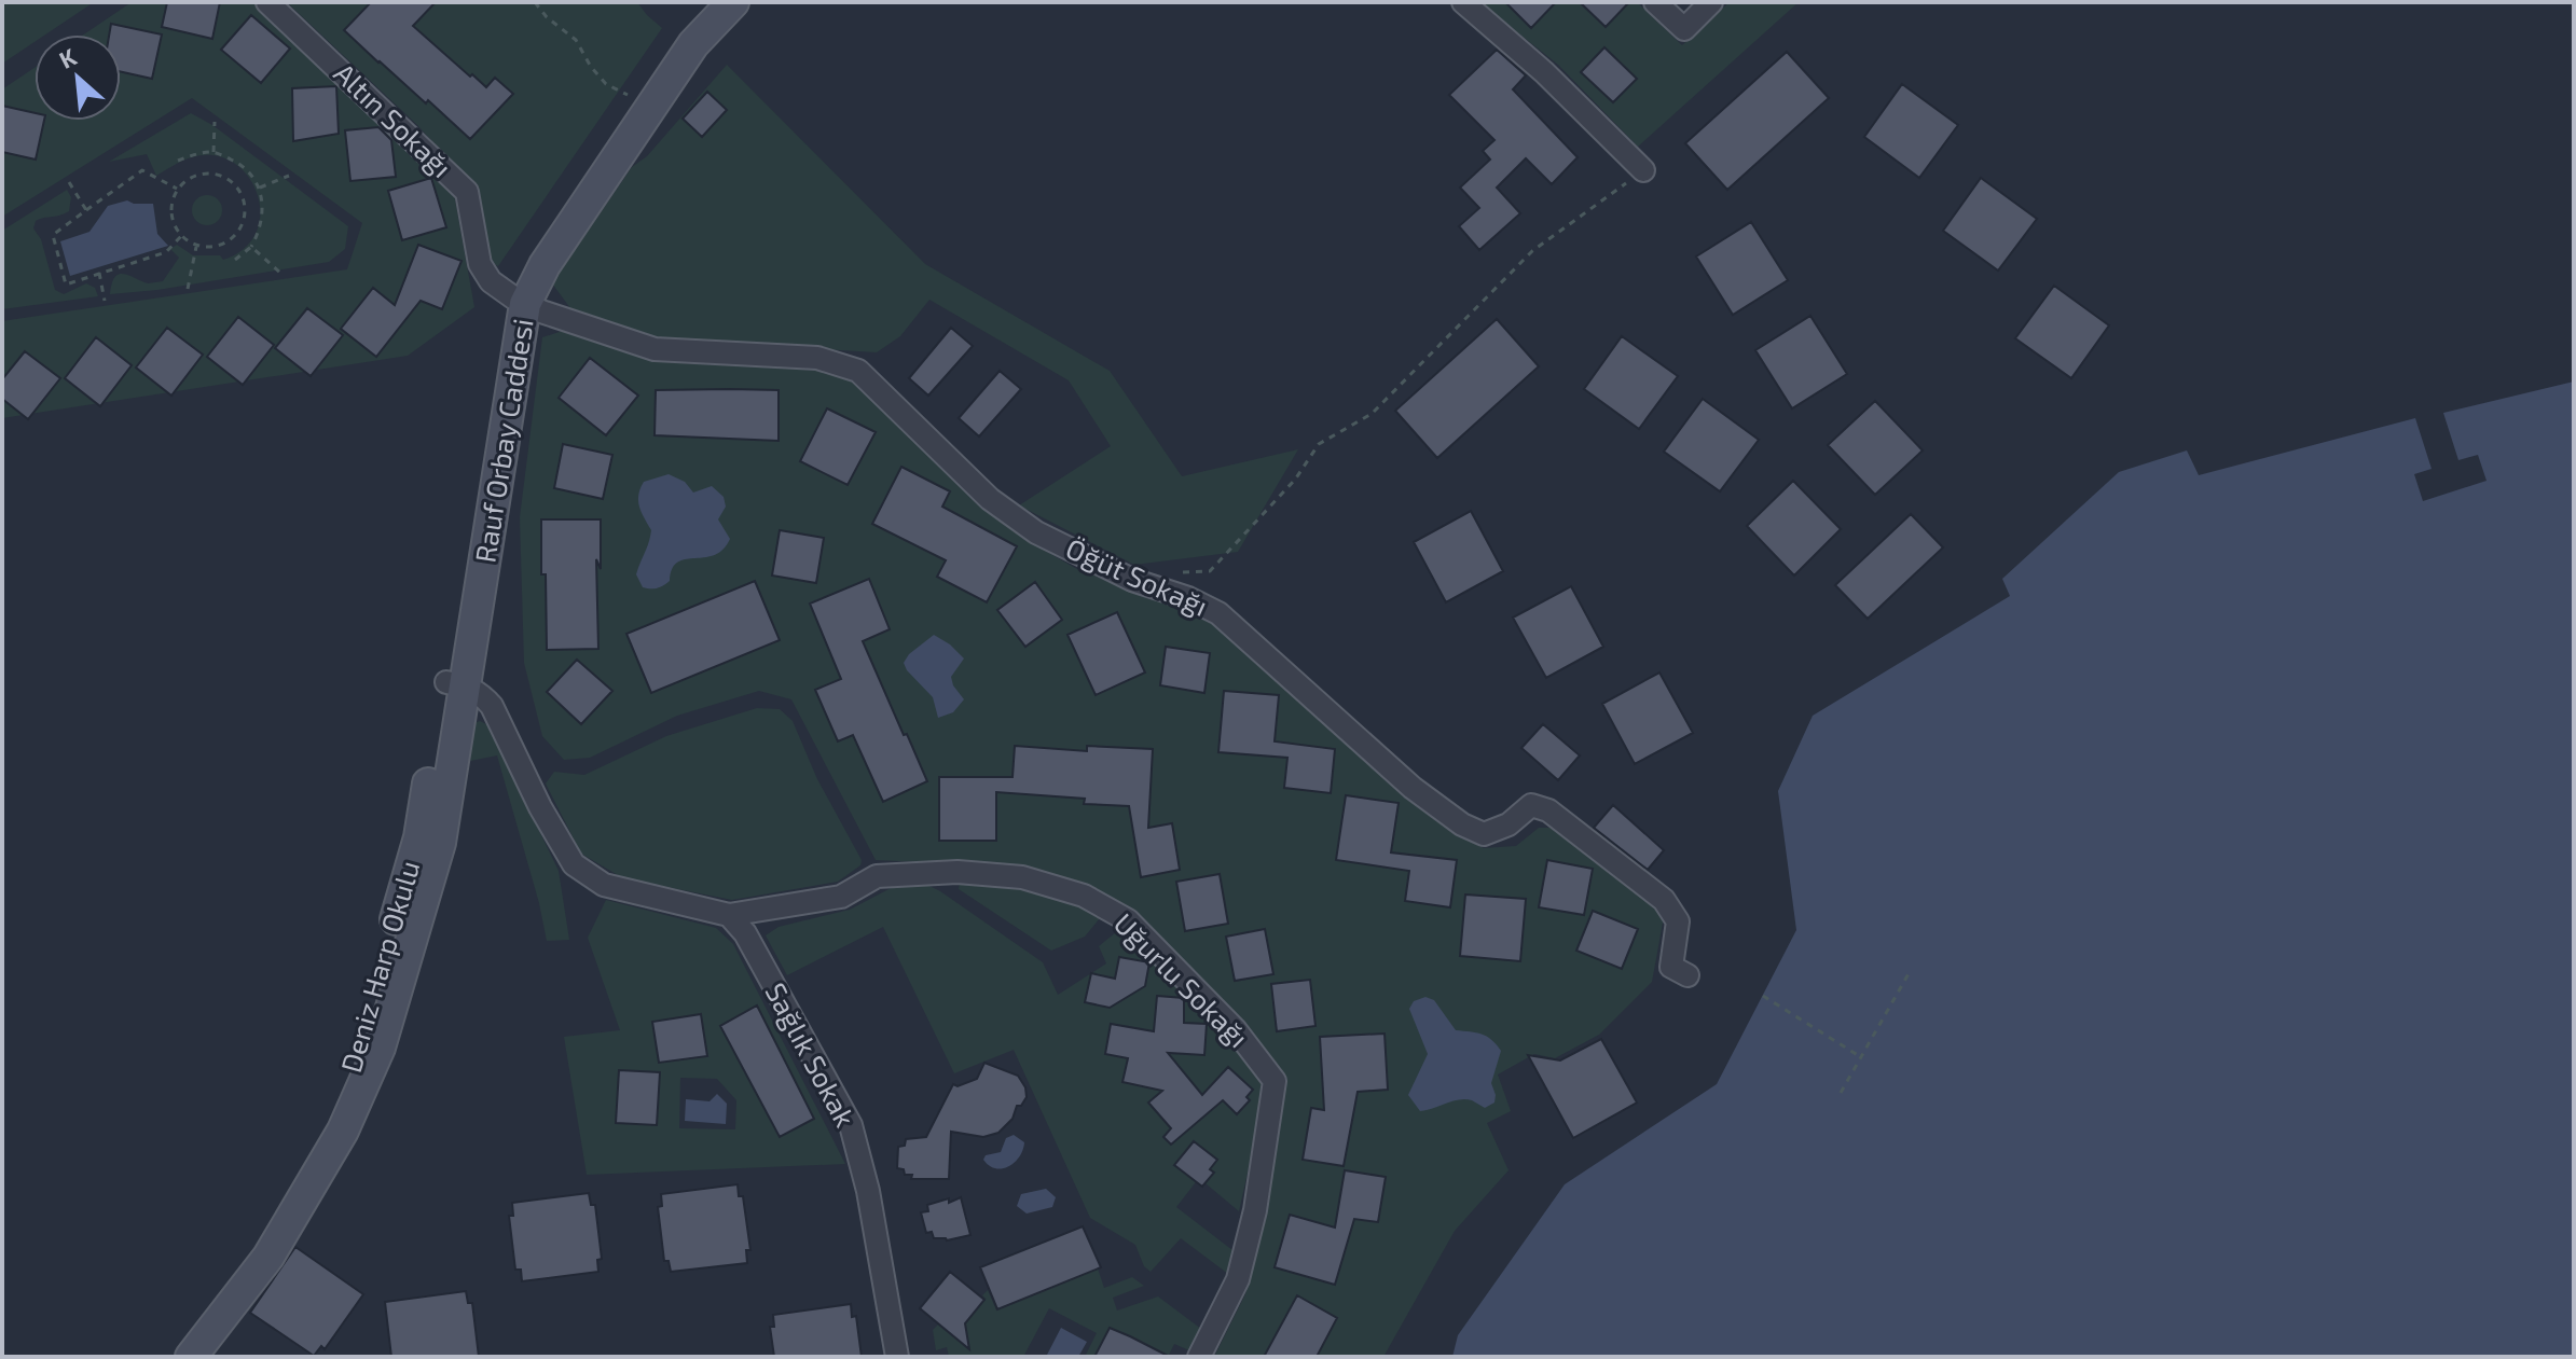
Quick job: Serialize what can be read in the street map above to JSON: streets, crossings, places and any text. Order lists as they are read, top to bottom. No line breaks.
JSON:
{"streets":{"street":["Altın Sokağı","Rauf Orbay Caddesi","Öğüt Sokağı","Deniz Harp Okulu","Uğurlu Sokağı","Sağlık Sokak"]},"crossings":[["Altın Sokağı","Rauf Orbay Caddesi"],["Altın Sokağı","Öğüt Sokağı"],["Rauf Orbay Caddesi","Öğüt Sokağı"],["Rauf Orbay Caddesi","Deniz Harp Okulu"],["Rauf Orbay Caddesi","Uğurlu Sokağı"],["Deniz Harp Okulu","Uğurlu Sokağı"],["Uğurlu Sokağı","Sağlık Sokak"]],"north":"top left"}
